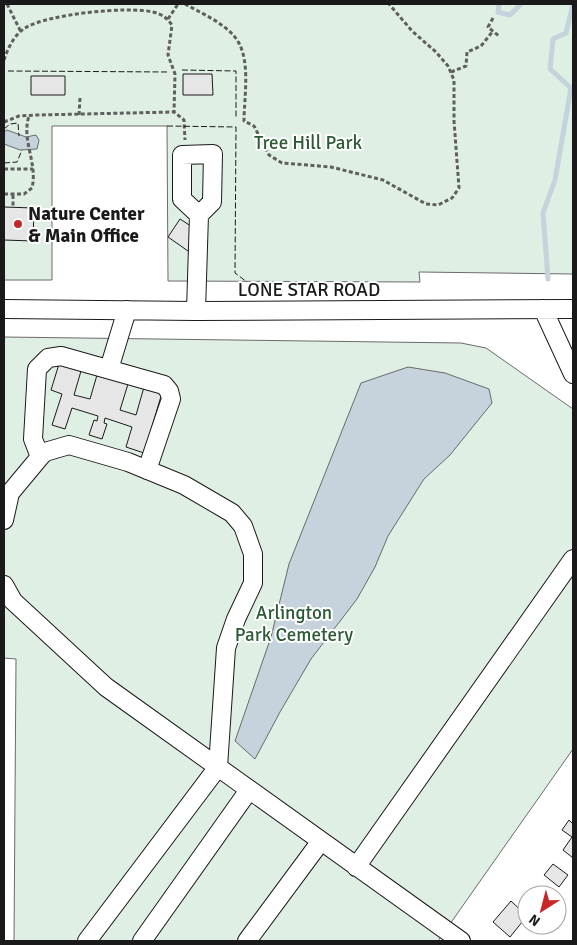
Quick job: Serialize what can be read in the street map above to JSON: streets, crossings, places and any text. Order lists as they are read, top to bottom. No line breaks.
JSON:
{"streets":{"street":["LONE STAR ROAD"]},"parks":["Tree Hill Park","Arlington Park Cemetery"],"places":["Nature Center & Main Office"],"north":"bottom left"}
